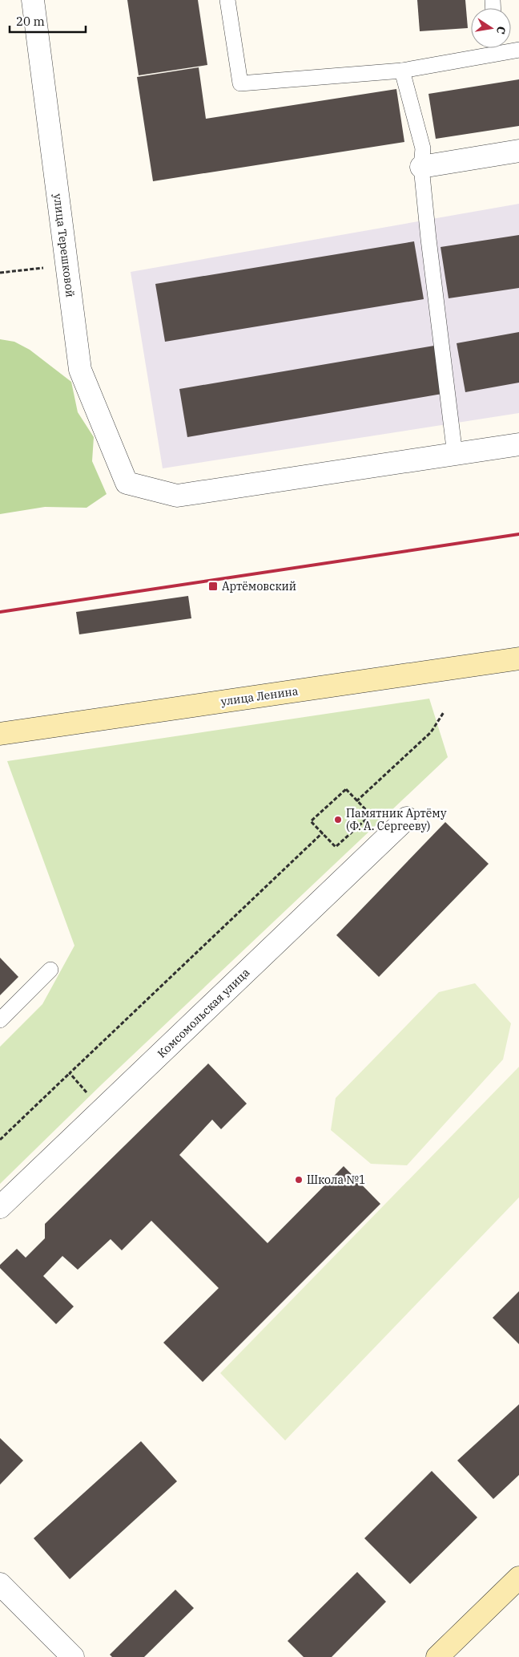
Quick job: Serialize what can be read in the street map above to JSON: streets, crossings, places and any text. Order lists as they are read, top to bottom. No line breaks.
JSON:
{"streets":{"street":["улица Терешковой","улица Ленина","Комсомольская улица"]},"places":{"transit":["Артёмовский"],"other":["Памятник Артёму (Ф. А. Сергееву)","Школа №1"]},"scale_bar":"20 m","north":"right"}
